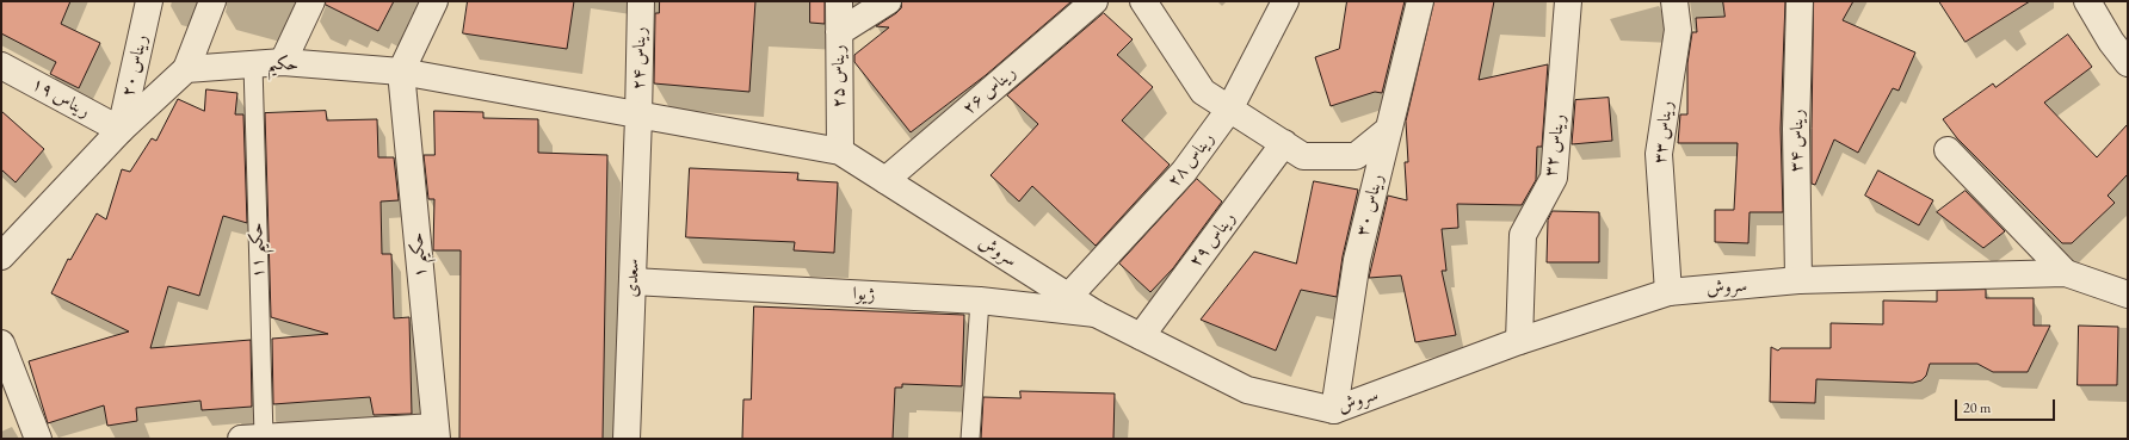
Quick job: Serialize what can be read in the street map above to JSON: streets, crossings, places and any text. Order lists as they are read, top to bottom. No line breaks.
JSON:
{"streets":{"street":["ریناس ۲۴","حکیم","ریناس ۲۰","ریناس ۲۵","ریناس ۲۶","ریناس ۱۹","ریناس ۳۳","ریناس ۳۴","ریناس ۳۲","ریناس ۲۸","ریناس ۳۰","ریناس ۲۹","سروش","حکیم ۱","سعدی","ژیوا"],"lane":["حکیم ۱۱"]},"crossings":[["ریناس ۲۴","حکیم"],["ریناس ۲۴","سروش"],["ریناس ۲۴","سعدی"],["حکیم","حکیم ۱۱"],["حکیم","سروش"],["حکیم","حکیم ۱"],["حکیم","سعدی"],["ریناس ۲۰","ریناس ۱۹"],["ریناس ۲۵","سروش"],["ریناس ۲۶","سروش"],["ریناس ۳۳","سروش"],["ریناس ۳۴","سروش"],["ریناس ۳۲","سروش"],["ریناس ۲۸","سروش"],["ریناس ۳۰","سروش"],["ریناس ۲۹","سروش"],["سروش","سعدی"],["سروش","ژیوا"],["سعدی","ژیوا"]],"scale_bar":"20 m"}
